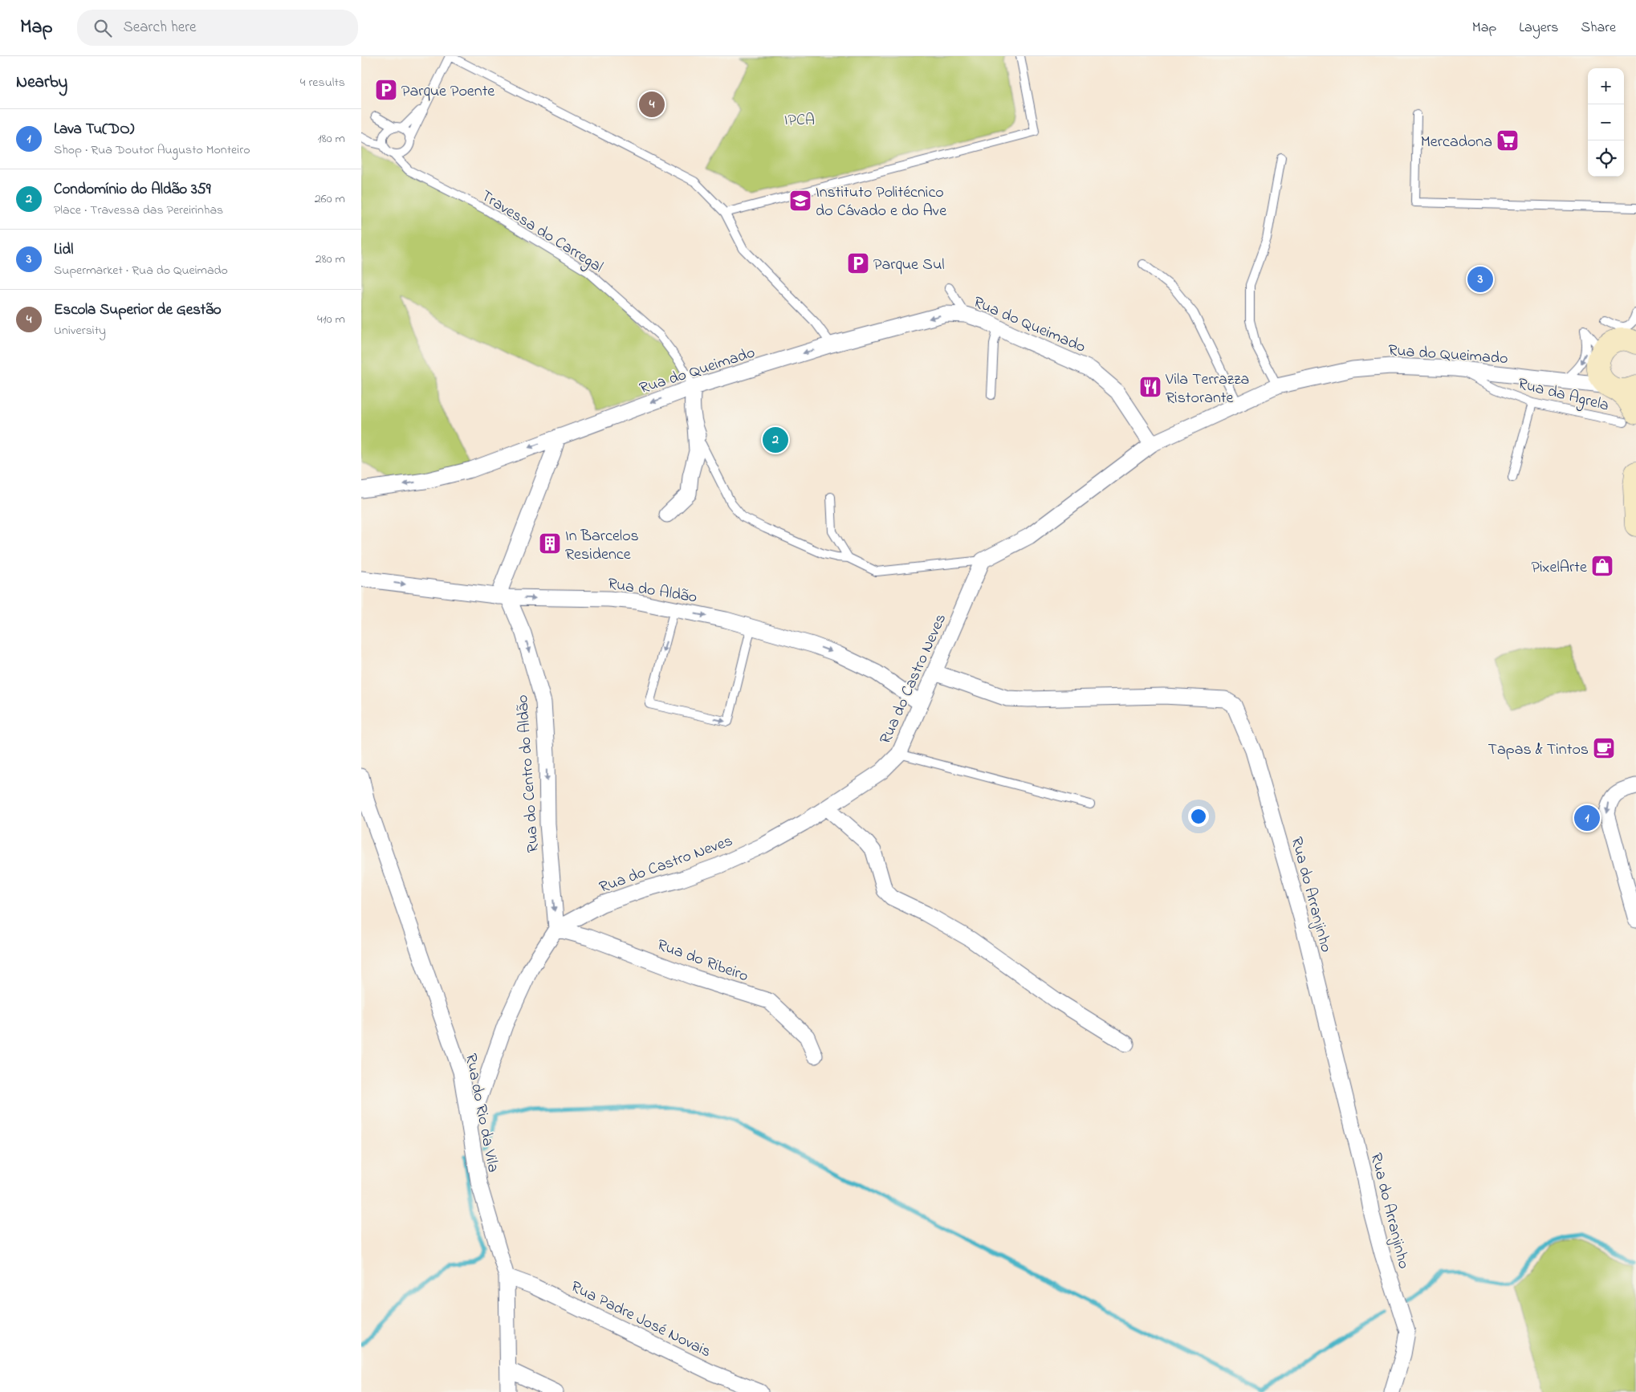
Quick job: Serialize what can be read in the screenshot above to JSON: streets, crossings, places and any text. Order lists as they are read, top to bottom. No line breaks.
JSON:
{"streets":{"street":["Rua do Queimado","Rua do Aldão","Rua do Castro Neves","Rua do Centro do Aldão","Rua do Arranjinho","Rua do Ribeiro","Rua do Rio da Vila","Rua Padre José Novais"],"lane":["Travessa do Carregal","Rua da Agrela"]},"crossings":[["Travessa do Carregal","Rua do Queimado"],["Rua do Queimado","Rua da Agrela"],["Rua do Aldão","Rua do Castro Neves"],["Rua do Aldão","Rua do Centro do Aldão"],["Rua do Castro Neves","Rua do Centro do Aldão"],["Rua do Castro Neves","Rua do Arranjinho"],["Rua do Castro Neves","Rua do Ribeiro"],["Rua do Centro do Aldão","Rua do Ribeiro"],["Rua do Rio da Vila","Rua Padre José Novais"]],"one_way":["Rua do Queimado","Rua do Aldão","Rua do Centro do Aldão"],"parks":["IPCA"],"places":{"parking":["Parque Poente","Parque Sul"],"supermarket":["Mercadona"],"school or university":["Instituto Politécnico do Cávado e do Ave"],"restaurant":["Vila Terrazza Ristorante"],"building":["In Barcelos Residence"],"shop":["PixelArte"],"cafe":["Tapas & Tintos"]},"page":{"header":"Map","search":"Search here","nav":["Map","Layers","Share"],"heading":["Nearby","4 results"],"map_buttons":["+","−"],"pins":["4","3","2","1"],"list":[{"mark":"1","name":"Lava Tu(DO)","note":"Shop · Rua Doutor Augusto Monteiro","value":"180 m"},{"mark":"2","name":"Condomínio do Aldão 359","note":"Place · Travessa das Pereirinhas","value":"260 m"},{"mark":"3","name":"Lidl","note":"Supermarket · Rua do Queimado","value":"280 m"},{"mark":"4","name":"Escola Superior de Gestão","note":"University","value":"410 m"}]}}
